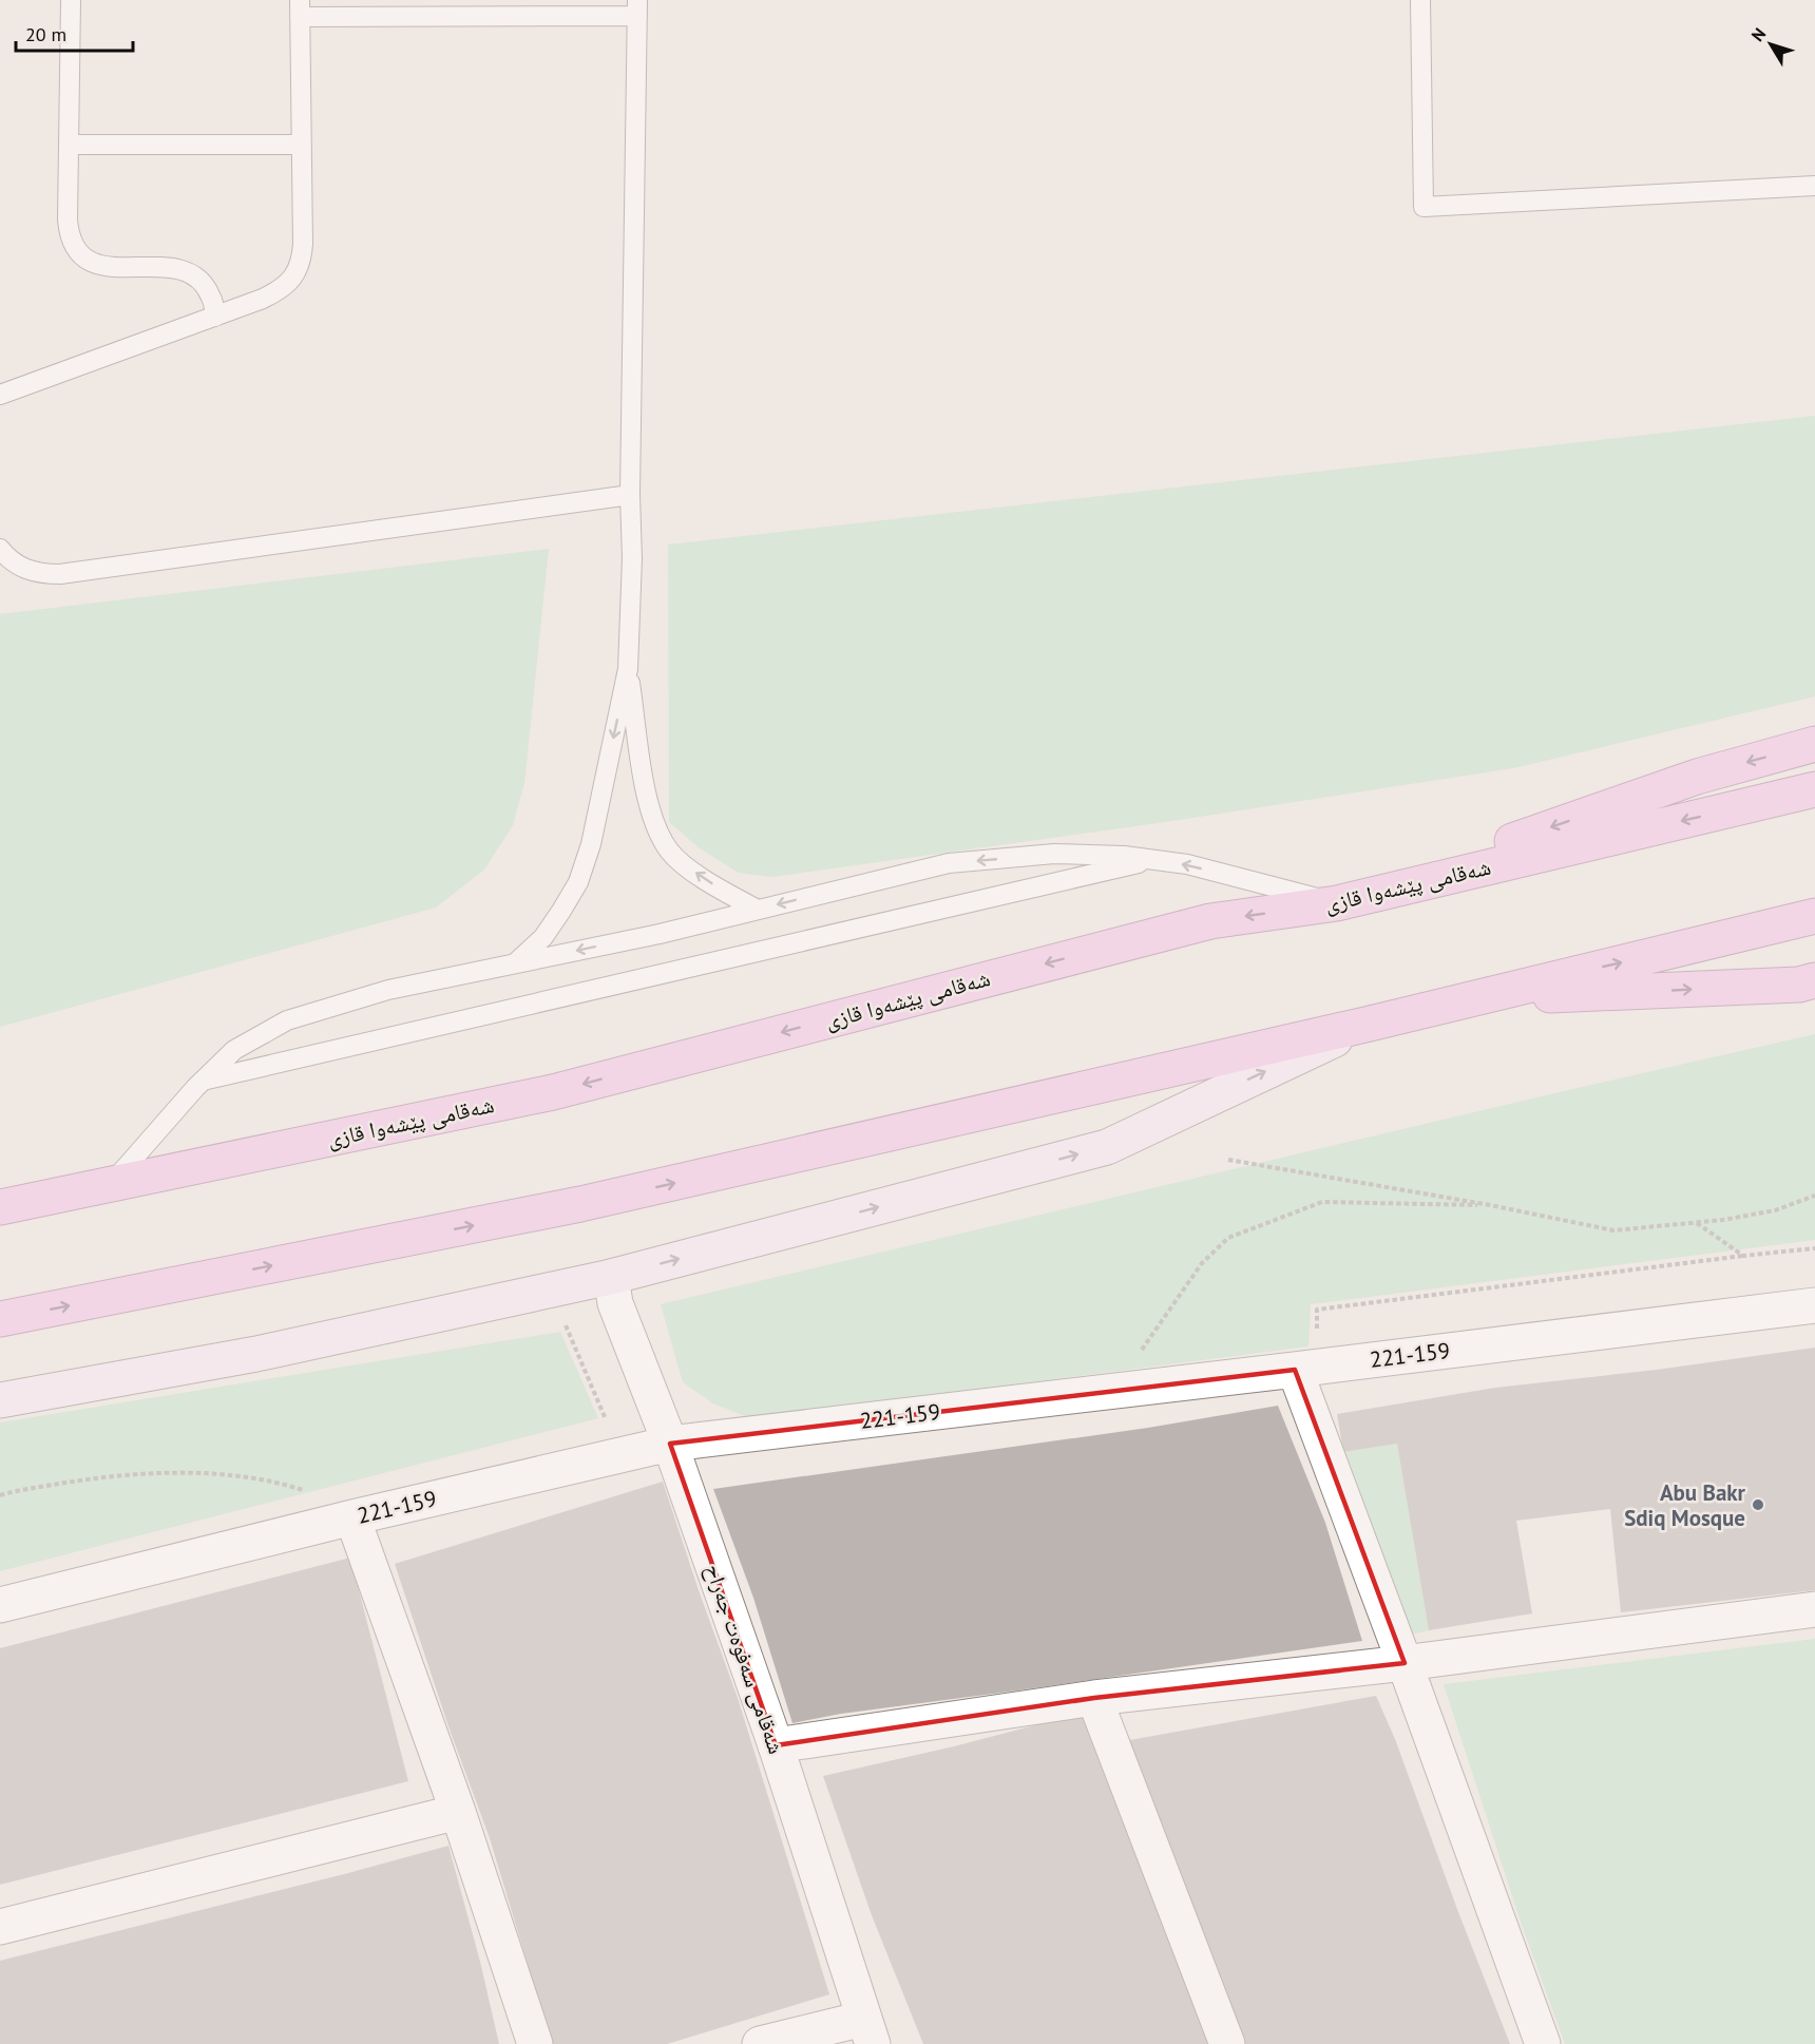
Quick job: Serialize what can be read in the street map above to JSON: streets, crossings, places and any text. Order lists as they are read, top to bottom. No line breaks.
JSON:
{"streets":{"highway":["شەقامی پێشەوا قازی"],"street":["221-159","شەقامی سەفوەت جەراح"]},"crossings":[["221-159","شەقامی سەفوەت جەراح"]],"places":["Abu Bakr Sdiq Mosque"],"scale_bar":"20 m","north":"top left"}
